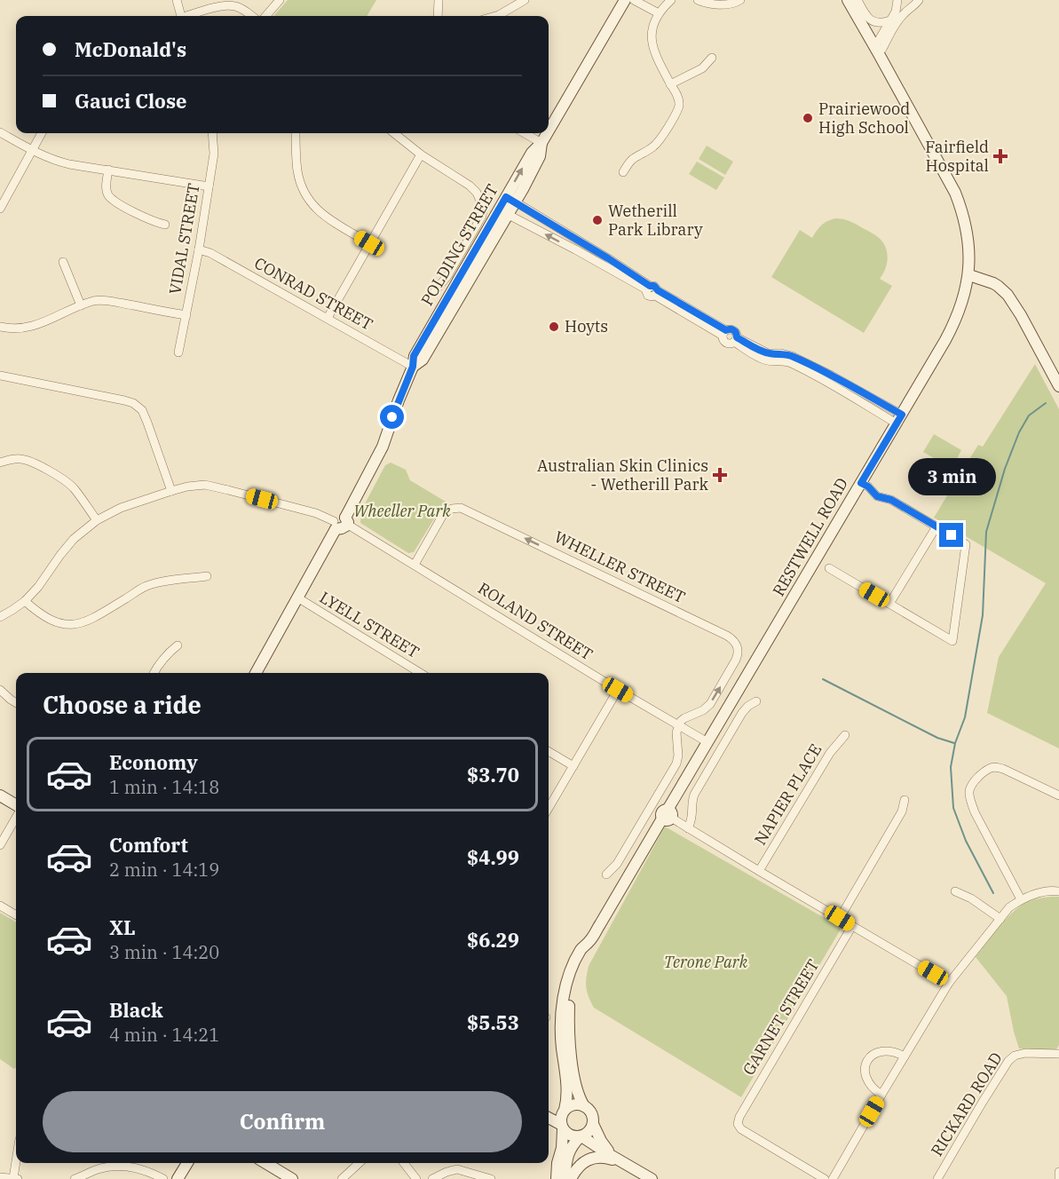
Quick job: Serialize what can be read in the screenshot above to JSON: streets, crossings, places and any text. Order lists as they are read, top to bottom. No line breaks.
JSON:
{"streets":{"main road":["POLDING STREET","RESTWELL ROAD"],"street":["VIDAL STREET","CONRAD STREET","WHELLER STREET","ROLAND STREET","LYELL STREET","NAPIER PLACE","GARNET STREET","RICKARD ROAD"]},"crossings":[["VIDAL STREET","CONRAD STREET"],["POLDING STREET","CONRAD STREET"],["POLDING STREET","ROLAND STREET"],["RESTWELL ROAD","ROLAND STREET"],["WHELLER STREET","ROLAND STREET"]],"parks":["Wheeller Park","Terone Park"],"places":{"other":["Prairiewood High School","Wetherill Park Library","Hoyts"],"health":["Fairfield Hospital","Australian Skin Clinics - Wetherill Park"]},"page":{"banner":["McDonald's","Gauci Close"],"bubble":"3 min","heading":"Choose a ride","list":[{"name":"Economy","note":"1 min · 14:18","value":"$3.70"},{"name":"Comfort","note":"2 min · 14:19","value":"$4.99"},{"name":"XL","note":"3 min · 14:20","value":"$6.29"},{"name":"Black","note":"4 min · 14:21","value":"$5.53"}],"buttons":"Confirm"}}
